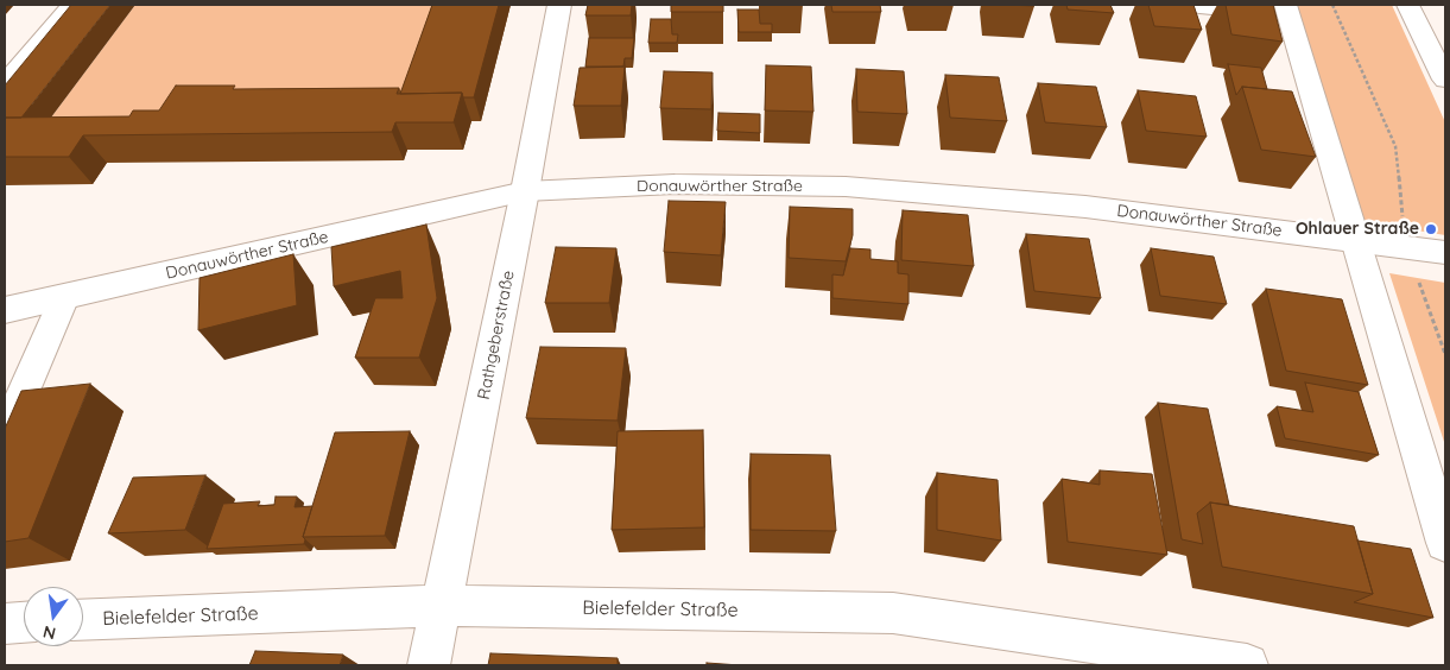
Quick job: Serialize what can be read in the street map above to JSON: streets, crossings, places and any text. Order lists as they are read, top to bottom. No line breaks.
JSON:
{"streets":{"street":["Donauwörther Straße","Rathgeberstraße","Bielefelder Straße"]},"crossings":[["Donauwörther Straße","Rathgeberstraße"],["Rathgeberstraße","Bielefelder Straße"]],"places":["Ohlauer Straße"],"north":"bottom"}
